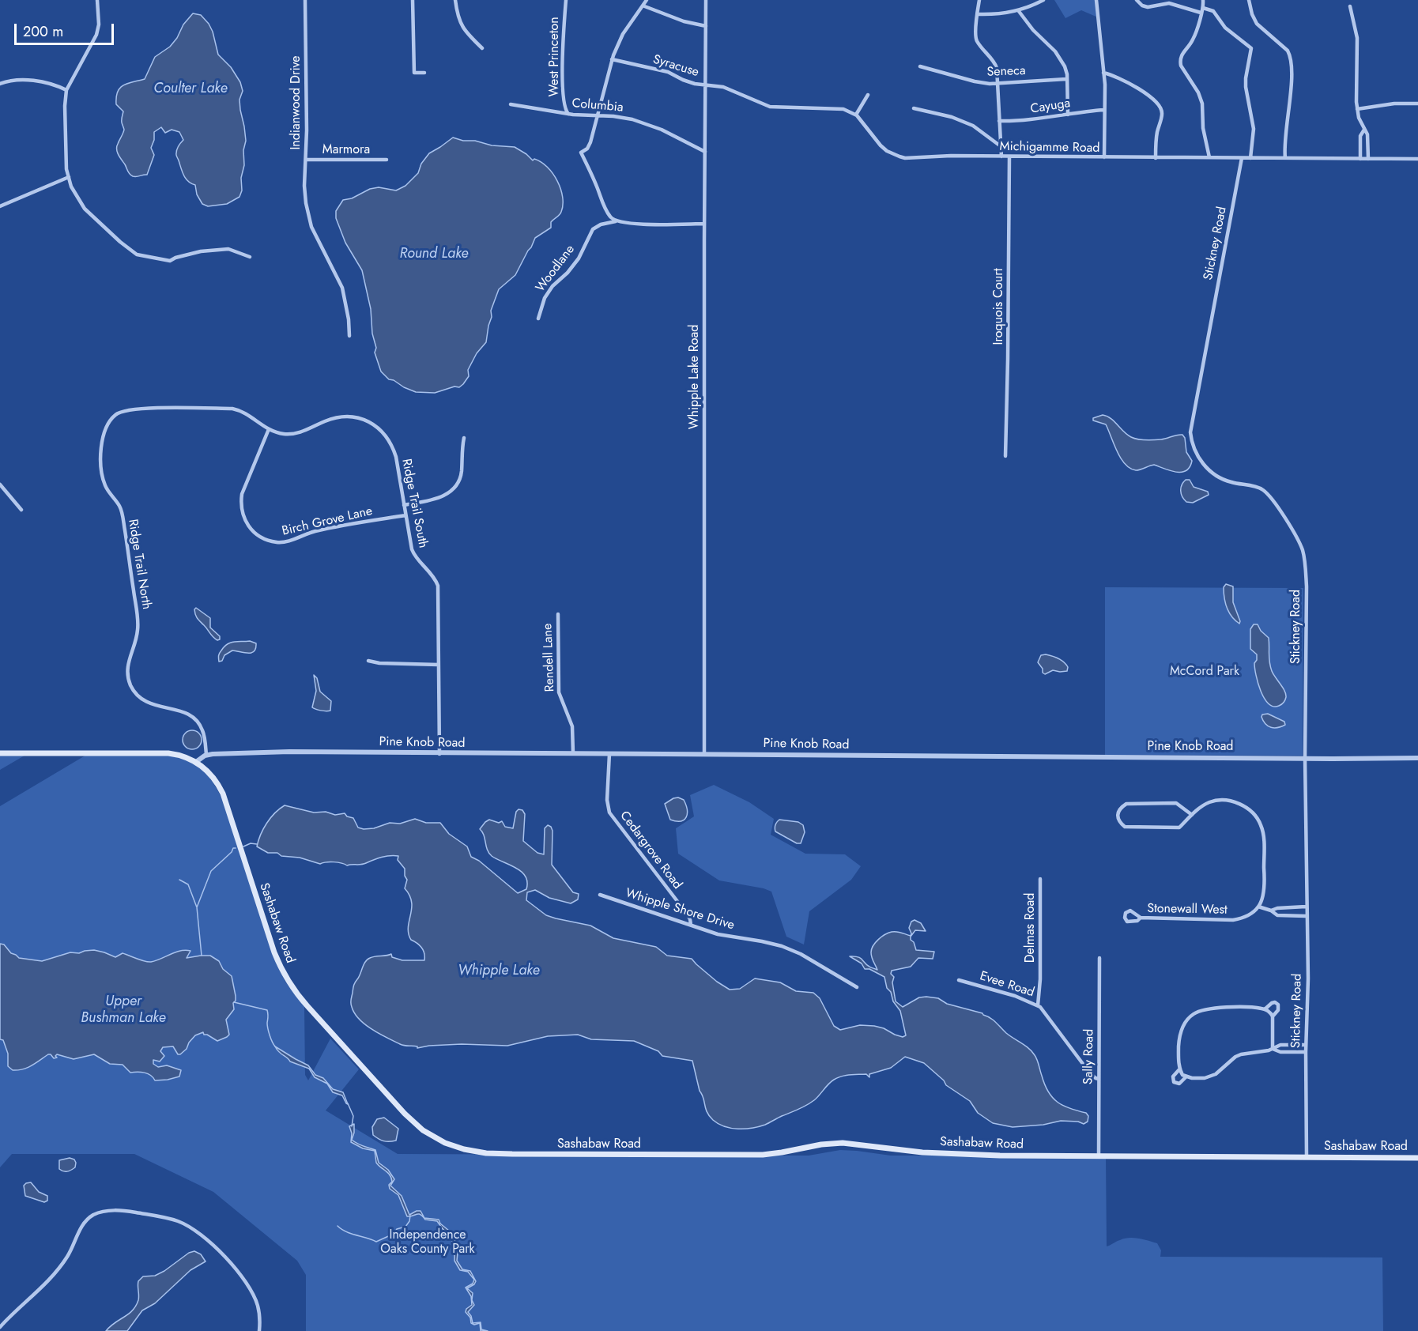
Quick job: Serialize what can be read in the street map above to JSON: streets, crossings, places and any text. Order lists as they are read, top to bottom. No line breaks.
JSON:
{"streets":{"main road":["Sashabaw Road"],"street":["West Princeton","Syracuse","Seneca","Indianwood Drive","Columbia","Cayuga","Michigamme Road","Marmora","Stickney Road","Woodlane","Iroquois Court","Whipple Lake Road","Ridge Trail South","Birch Grove Lane","Ridge Trail North","Rendell Lane","Pine Knob Road","Cedargrove Road","Whipple Shore Drive","Stonewall West","Delmas Road","Evee Road","Sally Road"]},"crossings":[["West Princeton","Columbia"],["Syracuse","Whipple Lake Road"],["Indianwood Drive","Marmora"],["Columbia","Whipple Lake Road"],["Michigamme Road","Stickney Road"],["Michigamme Road","Iroquois Court"],["Stickney Road","Pine Knob Road"],["Stickney Road","Sashabaw Road"],["Whipple Lake Road","Pine Knob Road"],["Ridge Trail South","Birch Grove Lane"],["Ridge Trail South","Ridge Trail North"],["Ridge Trail South","Pine Knob Road"],["Birch Grove Lane","Ridge Trail North"],["Ridge Trail North","Pine Knob Road"],["Rendell Lane","Pine Knob Road"],["Pine Knob Road","Cedargrove Road"],["Cedargrove Road","Whipple Shore Drive"],["Sashabaw Road","Sally Road"],["Delmas Road","Evee Road"],["Evee Road","Sally Road"]],"water":["Coulter Lake","Round Lake","Whipple Lake","Upper Bushman Lake"],"parks":["McCord Park","Independence Oaks County Park"],"scale_bar":"200 m"}
